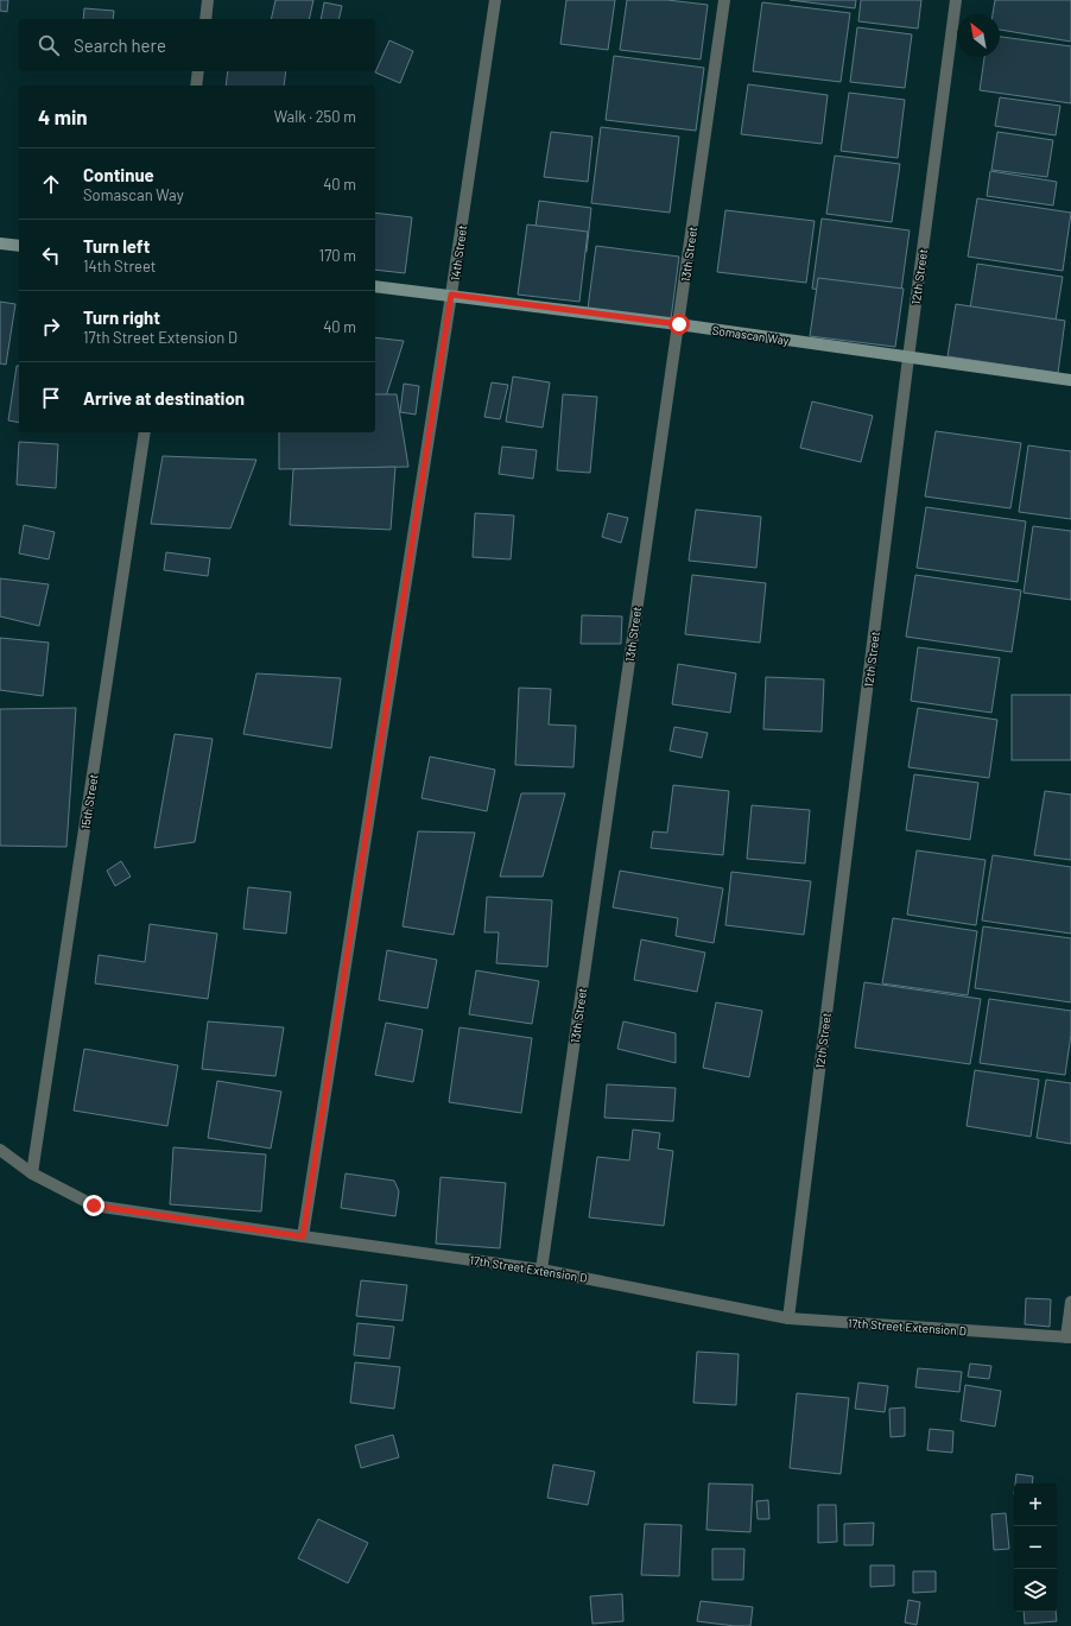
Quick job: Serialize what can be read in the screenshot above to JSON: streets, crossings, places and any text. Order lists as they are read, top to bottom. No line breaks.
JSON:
{"streets":{"street":["14th Street","13th Street","12th Street","Somascan Way","15th Street","17th Street Extension D"]},"crossings":[["14th Street","Somascan Way"],["14th Street","17th Street Extension D"],["13th Street","Somascan Way"],["13th Street","17th Street Extension D"],["12th Street","Somascan Way"],["12th Street","17th Street Extension D"],["15th Street","17th Street Extension D"]],"north":"top left","page":{"search":"Search here","heading":["4 min","Walk · 250 m"],"list":[["Continue","Somascan Way","40 m"],["Turn left","14th Street","170 m"],["Turn right","17th Street Extension D","40 m"],"Arrive at destination"],"map_buttons":["+","−"]}}
